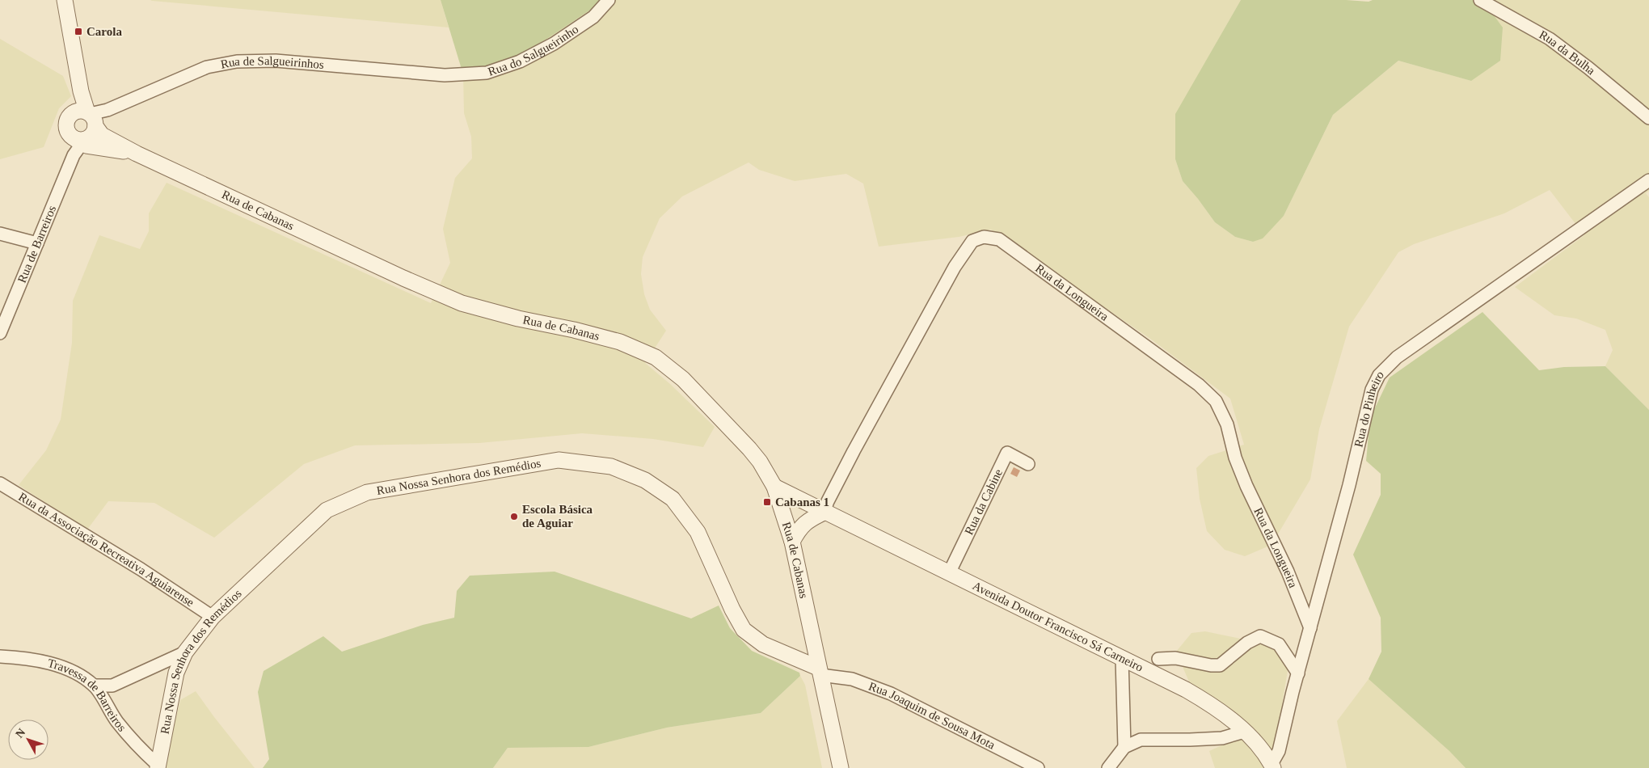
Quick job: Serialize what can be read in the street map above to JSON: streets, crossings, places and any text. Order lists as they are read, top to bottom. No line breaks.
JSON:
{"streets":{"street":["Rua do Salgueirinho","Rua da Bulha","Rua de Salgueirinhos","Rua de Cabanas","Rua de Barreiros","Rua da Longueira","Rua do Pinheiro","Rua Nossa Senhora dos Remédios","Rua da Cabine","Rua da Associação Recreativa Aguiarense","Avenida Doutor Francisco Sá Carneiro","Travessa de Barreiros","Rua Joaquim de Sousa Mota"]},"crossings":[["Rua do Salgueirinho","Rua de Salgueirinhos"],["Rua de Salgueirinhos","Rua de Cabanas"],["Rua de Salgueirinhos","Rua de Barreiros"],["Rua de Cabanas","Rua de Barreiros"],["Rua de Cabanas","Rua Nossa Senhora dos Remédios"],["Rua de Cabanas","Avenida Doutor Francisco Sá Carneiro"],["Rua de Cabanas","Rua Joaquim de Sousa Mota"],["Rua da Longueira","Rua do Pinheiro"],["Rua da Longueira","Avenida Doutor Francisco Sá Carneiro"],["Rua do Pinheiro","Avenida Doutor Francisco Sá Carneiro"],["Rua Nossa Senhora dos Remédios","Rua da Associação Recreativa Aguiarense"],["Rua Nossa Senhora dos Remédios","Travessa de Barreiros"],["Rua Nossa Senhora dos Remédios","Rua Joaquim de Sousa Mota"],["Rua da Cabine","Avenida Doutor Francisco Sá Carneiro"]],"places":{"transit":["Carola","Cabanas 1"],"other":["Escola Básica de Aguiar"]},"north":"top left"}
